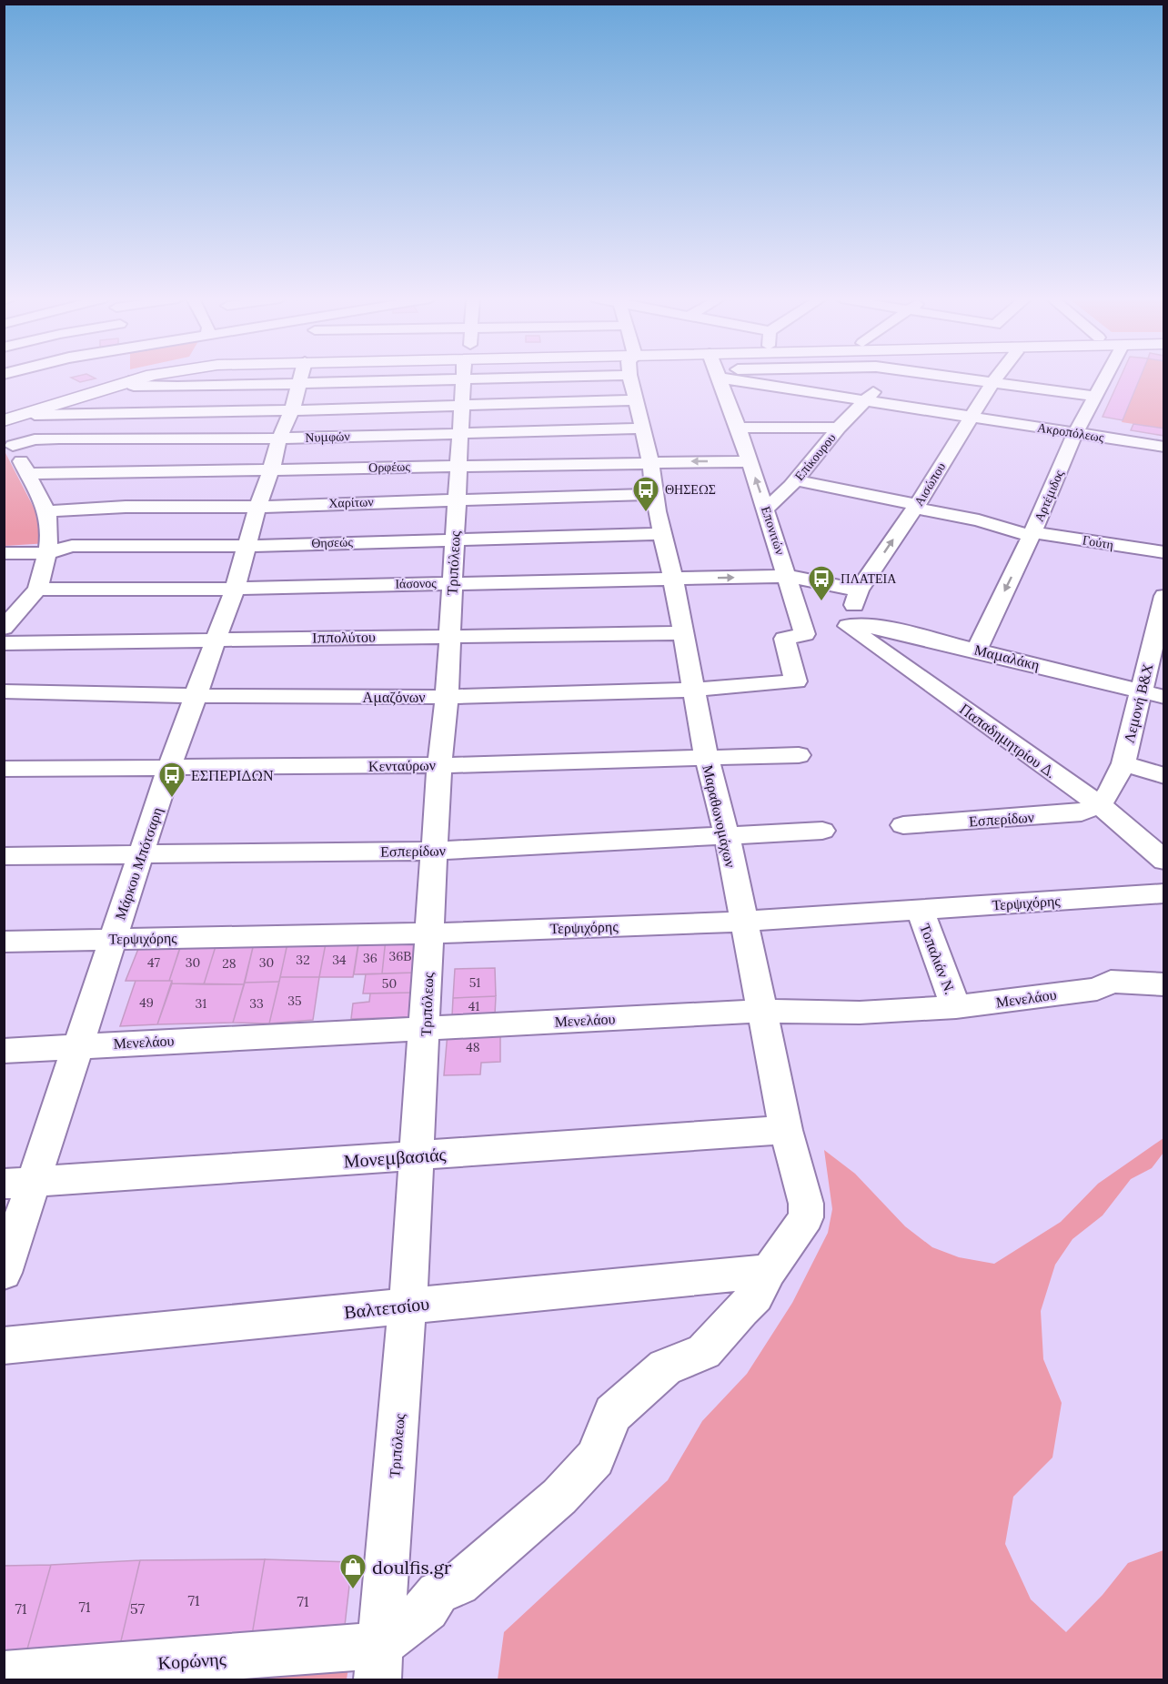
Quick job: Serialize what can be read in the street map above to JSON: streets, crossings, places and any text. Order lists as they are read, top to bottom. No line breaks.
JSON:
{"streets":{"street":["Ακροπόλεως","Νυμφών","Επίκουρου","Ορφέως","Αισώπου","Αρτέμιδος","Χαρίτων","Επονιτών","Θησεώς","Γούτη","Τριπόλεως","Ιάσονος","Ιππολύτου","Μαμαλάκη","Αμαζόνων","Λεμονή Β&Χ","Παπαδημητρίου Δ.","Κενταύρων","Μαραθωνομάχων","Εσπερίδων","Μάρκου Μπότσαρη","Τερψιχόρης","Τοπαλιάν Ν.","Μενελάου","Μονεμβασιάς","Βαλτετσίου","Κορώνης"]},"crossings":[["Ακροπόλεως","Επίκουρου"],["Ακροπόλεως","Αισώπου"],["Ακροπόλεως","Αρτέμιδος"],["Νυμφών","Τριπόλεως"],["Νυμφών","Μαραθωνομάχων"],["Νυμφών","Μάρκου Μπότσαρη"],["Επίκουρου","Επονιτών"],["Επίκουρου","Γούτη"],["Ορφέως","Επονιτών"],["Ορφέως","Τριπόλεως"],["Ορφέως","Μαραθωνομάχων"],["Ορφέως","Μάρκου Μπότσαρη"],["Αισώπου","Γούτη"],["Αισώπου","Ιάσονος"],["Αισώπου","Μαμαλάκη"],["Αισώπου","Παπαδημητρίου Δ."],["Αρτέμιδος","Γούτη"],["Αρτέμιδος","Μαμαλάκη"],["Χαρίτων","Τριπόλεως"],["Χαρίτων","Μαραθωνομάχων"],["Χαρίτων","Μάρκου Μπότσαρη"],["Επονιτών","Ιάσονος"],["Επονιτών","Αμαζόνων"],["Θησεώς","Τριπόλεως"],["Θησεώς","Μαραθωνομάχων"],["Θησεώς","Μάρκου Μπότσαρη"],["Τριπόλεως","Ιάσονος"],["Τριπόλεως","Ιππολύτου"],["Τριπόλεως","Αμαζόνων"],["Τριπόλεως","Κενταύρων"],["Τριπόλεως","Μαραθωνομάχων"],["Τριπόλεως","Εσπερίδων"],["Τριπόλεως","Τερψιχόρης"],["Τριπόλεως","Μενελάου"],["Τριπόλεως","Μονεμβασιάς"],["Τριπόλεως","Βαλτετσίου"],["Τριπόλεως","Κορώνης"],["Ιάσονος","Μαραθωνομάχων"],["Ιάσονος","Μάρκου Μπότσαρη"],["Ιππολύτου","Μαραθωνομάχων"],["Ιππολύτου","Μάρκου Μπότσαρη"],["Μαμαλάκη","Λεμονή Β&Χ"],["Μαμαλάκη","Παπαδημητρίου Δ."],["Αμαζόνων","Μαραθωνομάχων"],["Αμαζόνων","Μάρκου Μπότσαρη"],["Λεμονή Β&Χ","Παπαδημητρίου Δ."],["Λεμονή Β&Χ","Εσπερίδων"],["Παπαδημητρίου Δ.","Εσπερίδων"],["Κενταύρων","Μαραθωνομάχων"],["Κενταύρων","Μάρκου Μπότσαρη"],["Μαραθωνομάχων","Εσπερίδων"],["Μαραθωνομάχων","Τερψιχόρης"],["Μαραθωνομάχων","Μενελάου"],["Μαραθωνομάχων","Μονεμβασιάς"],["Μαραθωνομάχων","Βαλτετσίου"],["Μαραθωνομάχων","Κορώνης"],["Εσπερίδων","Μάρκου Μπότσαρη"],["Μάρκου Μπότσαρη","Τερψιχόρης"],["Μάρκου Μπότσαρη","Μενελάου"],["Μάρκου Μπότσαρη","Μονεμβασιάς"],["Τερψιχόρης","Τοπαλιάν Ν."],["Τοπαλιάν Ν.","Μενελάου"]],"one_way":["Αρτέμιδος"],"places":{"bus stop":["ΘΗΣΕΩΣ","ΠΛΑΤΕΙΑ","ΕΣΠΕΡΙΔΩΝ"],"shop":["doulfis.gr"]},"house_numbers":["36Β","36","32","34","47","30","30","28","51","50","35","49","31","33","41","48","71","71","71","71","57"]}
